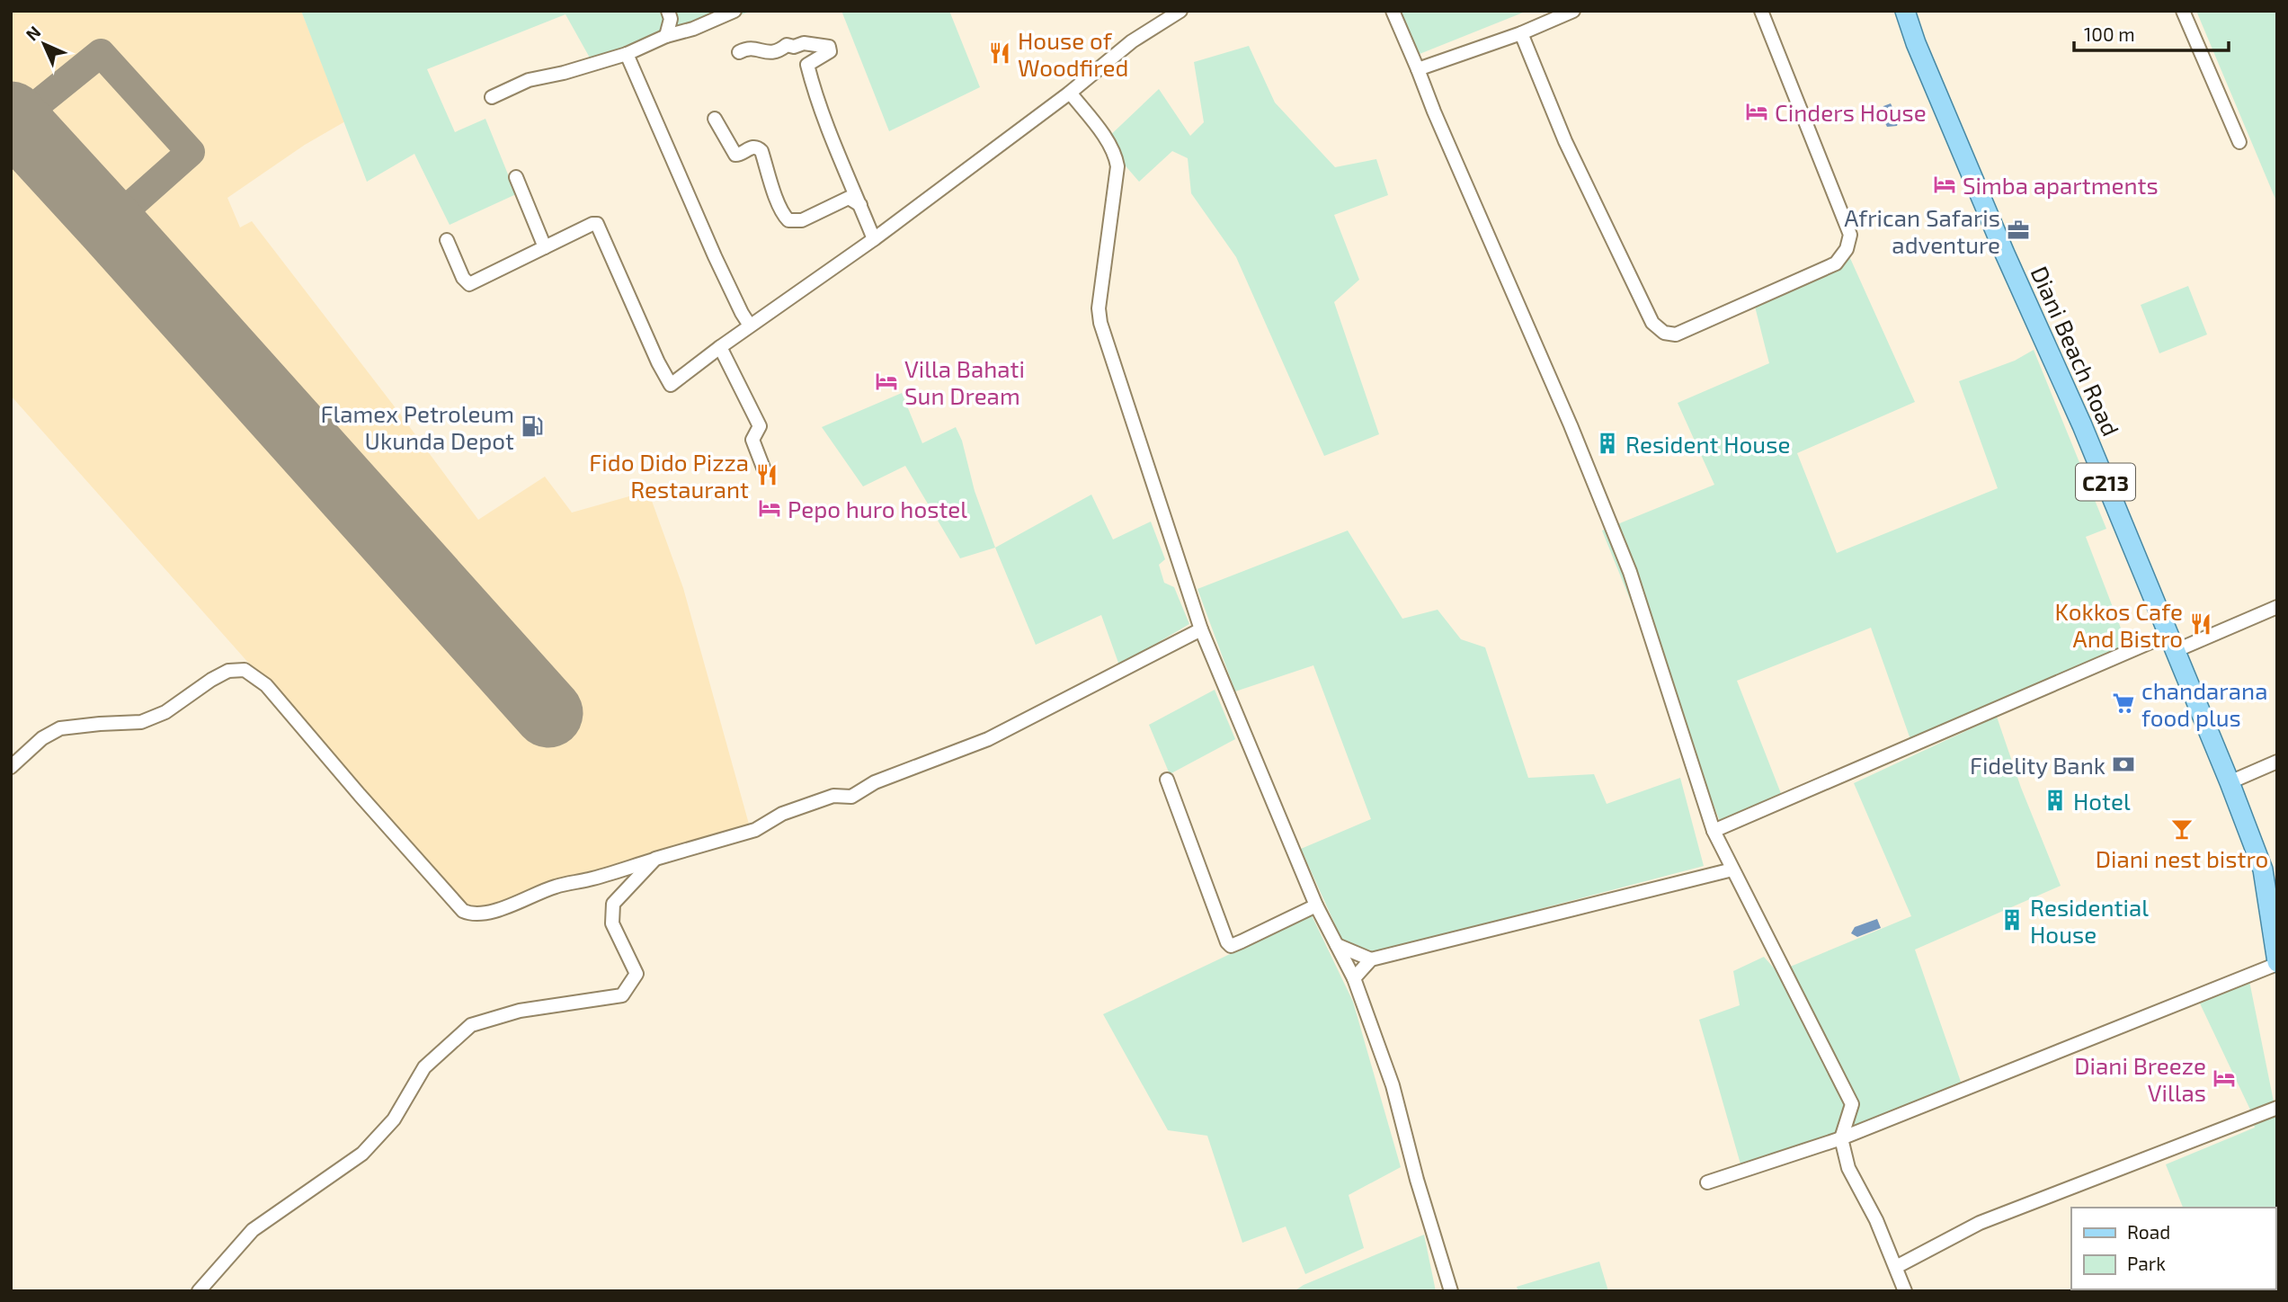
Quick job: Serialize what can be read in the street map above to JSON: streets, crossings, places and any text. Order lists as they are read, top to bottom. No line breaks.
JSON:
{"streets":{"main road":["Diani Beach Road","C213"]},"places":{"restaurant":["House of Woodfired","Fido Dido Pizza Restaurant","Kokkos Cafe And Bistro"],"hotel":["Cinders House","Simba apartments","Villa Bahati Sun Dream","Pepo huro hostel","Diani Breeze Villas"],"office":["African Safaris adventure"],"fuel station":["Flamex Petroleum Ukunda Depot"],"building":["Resident House","Hotel","Residential House"],"supermarket":["chandarana food plus"],"bank":["Fidelity Bank"],"bar":["Diani nest bistro"]},"legend":["Road","Park"],"scale_bar":"100 m","north":"top left"}
